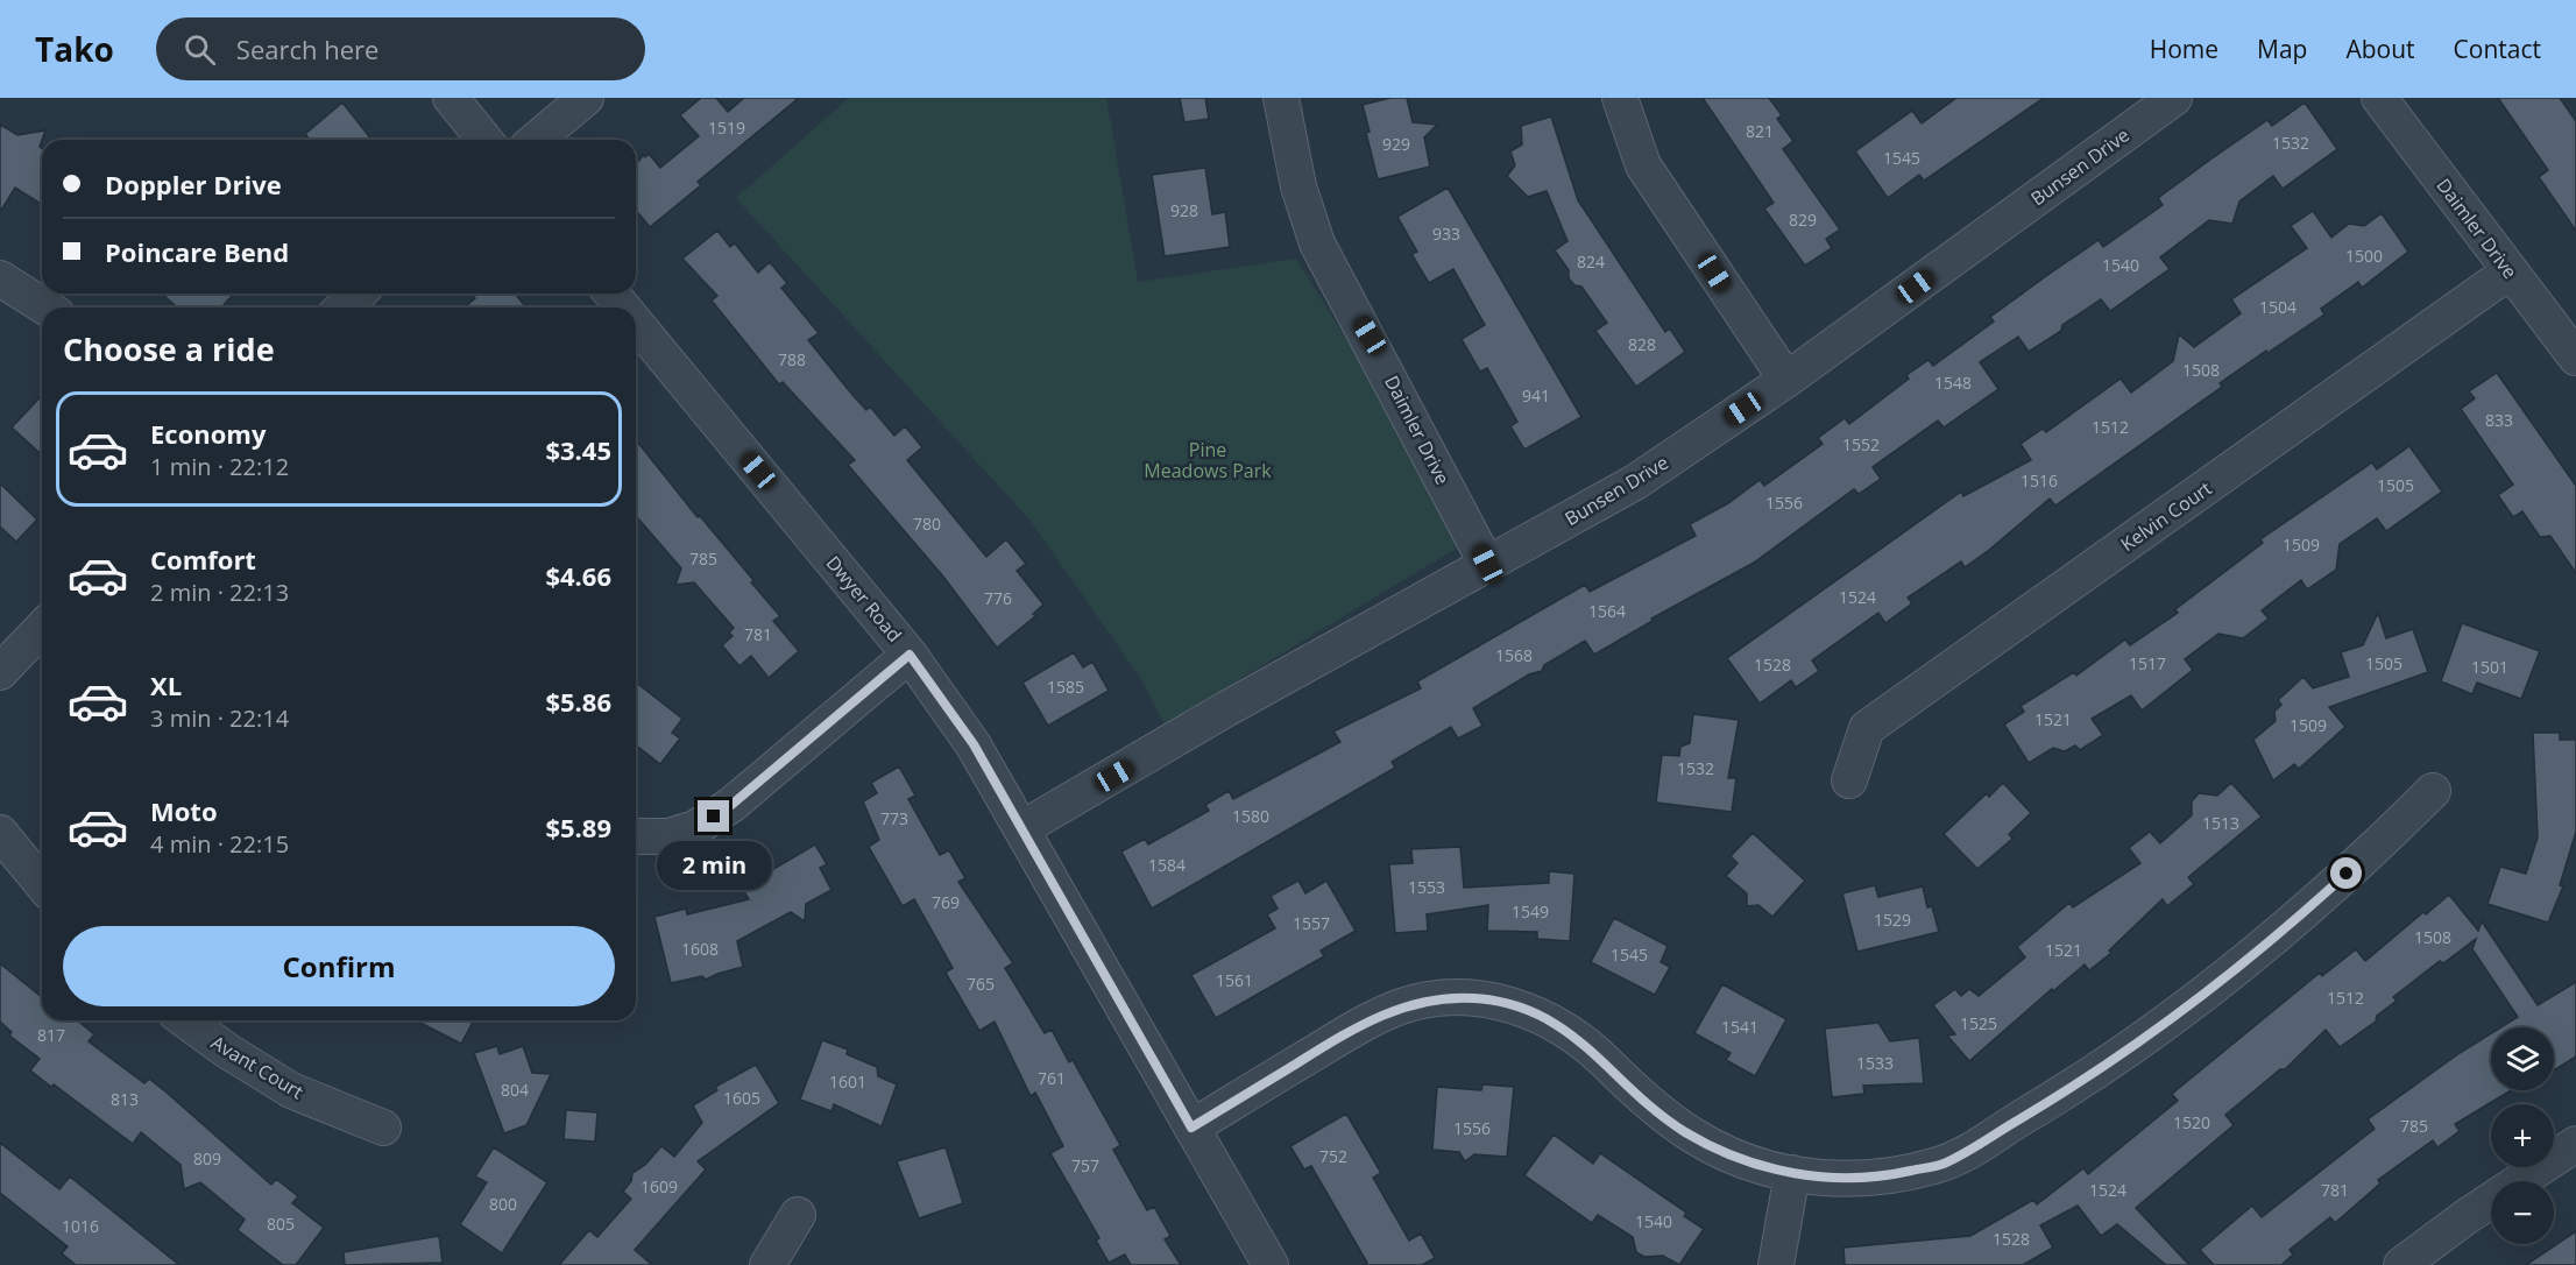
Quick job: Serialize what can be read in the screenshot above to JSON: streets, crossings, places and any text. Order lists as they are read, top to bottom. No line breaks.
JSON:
{"streets":{"street":["Bunsen Drive","Daimler Drive","Kelvin Court","Dwyer Road","Avant Court"]},"crossings":[["Bunsen Drive","Daimler Drive"],["Bunsen Drive","Dwyer Road"],["Daimler Drive","Kelvin Court"]],"parks":["Pine Meadows Park"],"house_numbers":["1519","821","1532","929","1545","928","829","933","1500","824","1540","1504","828","788","1508","1548","941","833","1512","1552","1516","1505","1556","780","1509","785","1524","776","1564","781","1568","1517","1505","1528","1501","1585","1521","1509","1532","1580","773","1513","1584","1553","769","1549","1529","1557","1508","1608","1521","1545","1561","765","1512","1525","1541","817","1533","761","1601","804","1605","813","1520","785","1556","752","809","757","1609","1524","781","800","1540","805","1016","1528"],"page":{"header":"Tako","search":"Search here","nav":["Home","Map","About","Contact"],"banner":["Doppler Drive","Poincare Bend"],"heading":"Choose a ride","list":[{"name":"Economy","note":"1 min · 22:12","value":"$3.45"},{"name":"Comfort","note":"2 min · 22:13","value":"$4.66"},{"name":"XL","note":"3 min · 22:14","value":"$5.86"},{"name":"Moto","note":"4 min · 22:15","value":"$5.89"}],"bubble":"2 min","buttons":"Confirm","map_buttons":["+","−"]}}
